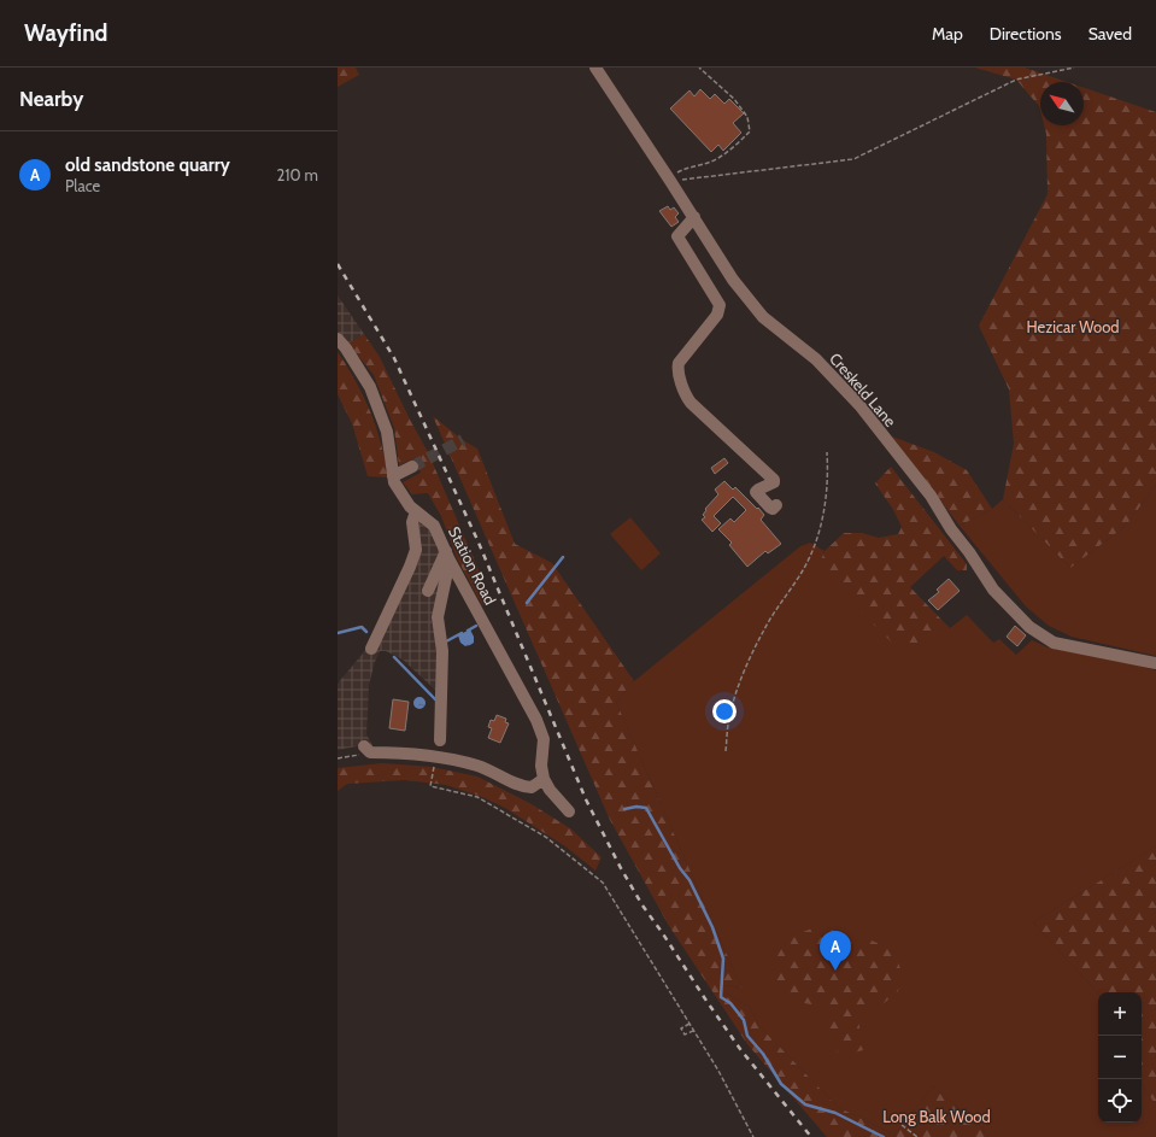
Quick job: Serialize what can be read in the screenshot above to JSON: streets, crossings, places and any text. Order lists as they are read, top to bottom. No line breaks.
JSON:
{"streets":{"street":["Creskeld Lane","Station Road"]},"parks":["Hezicar Wood","Long Balk Wood"],"north":"top left","page":{"header":"Wayfind","nav":["Map","Directions","Saved"],"heading":"Nearby","list":[{"mark":"A","name":"old sandstone quarry","note":"Place","value":"210 m"}],"pins":"A","map_buttons":["+","−"]}}
